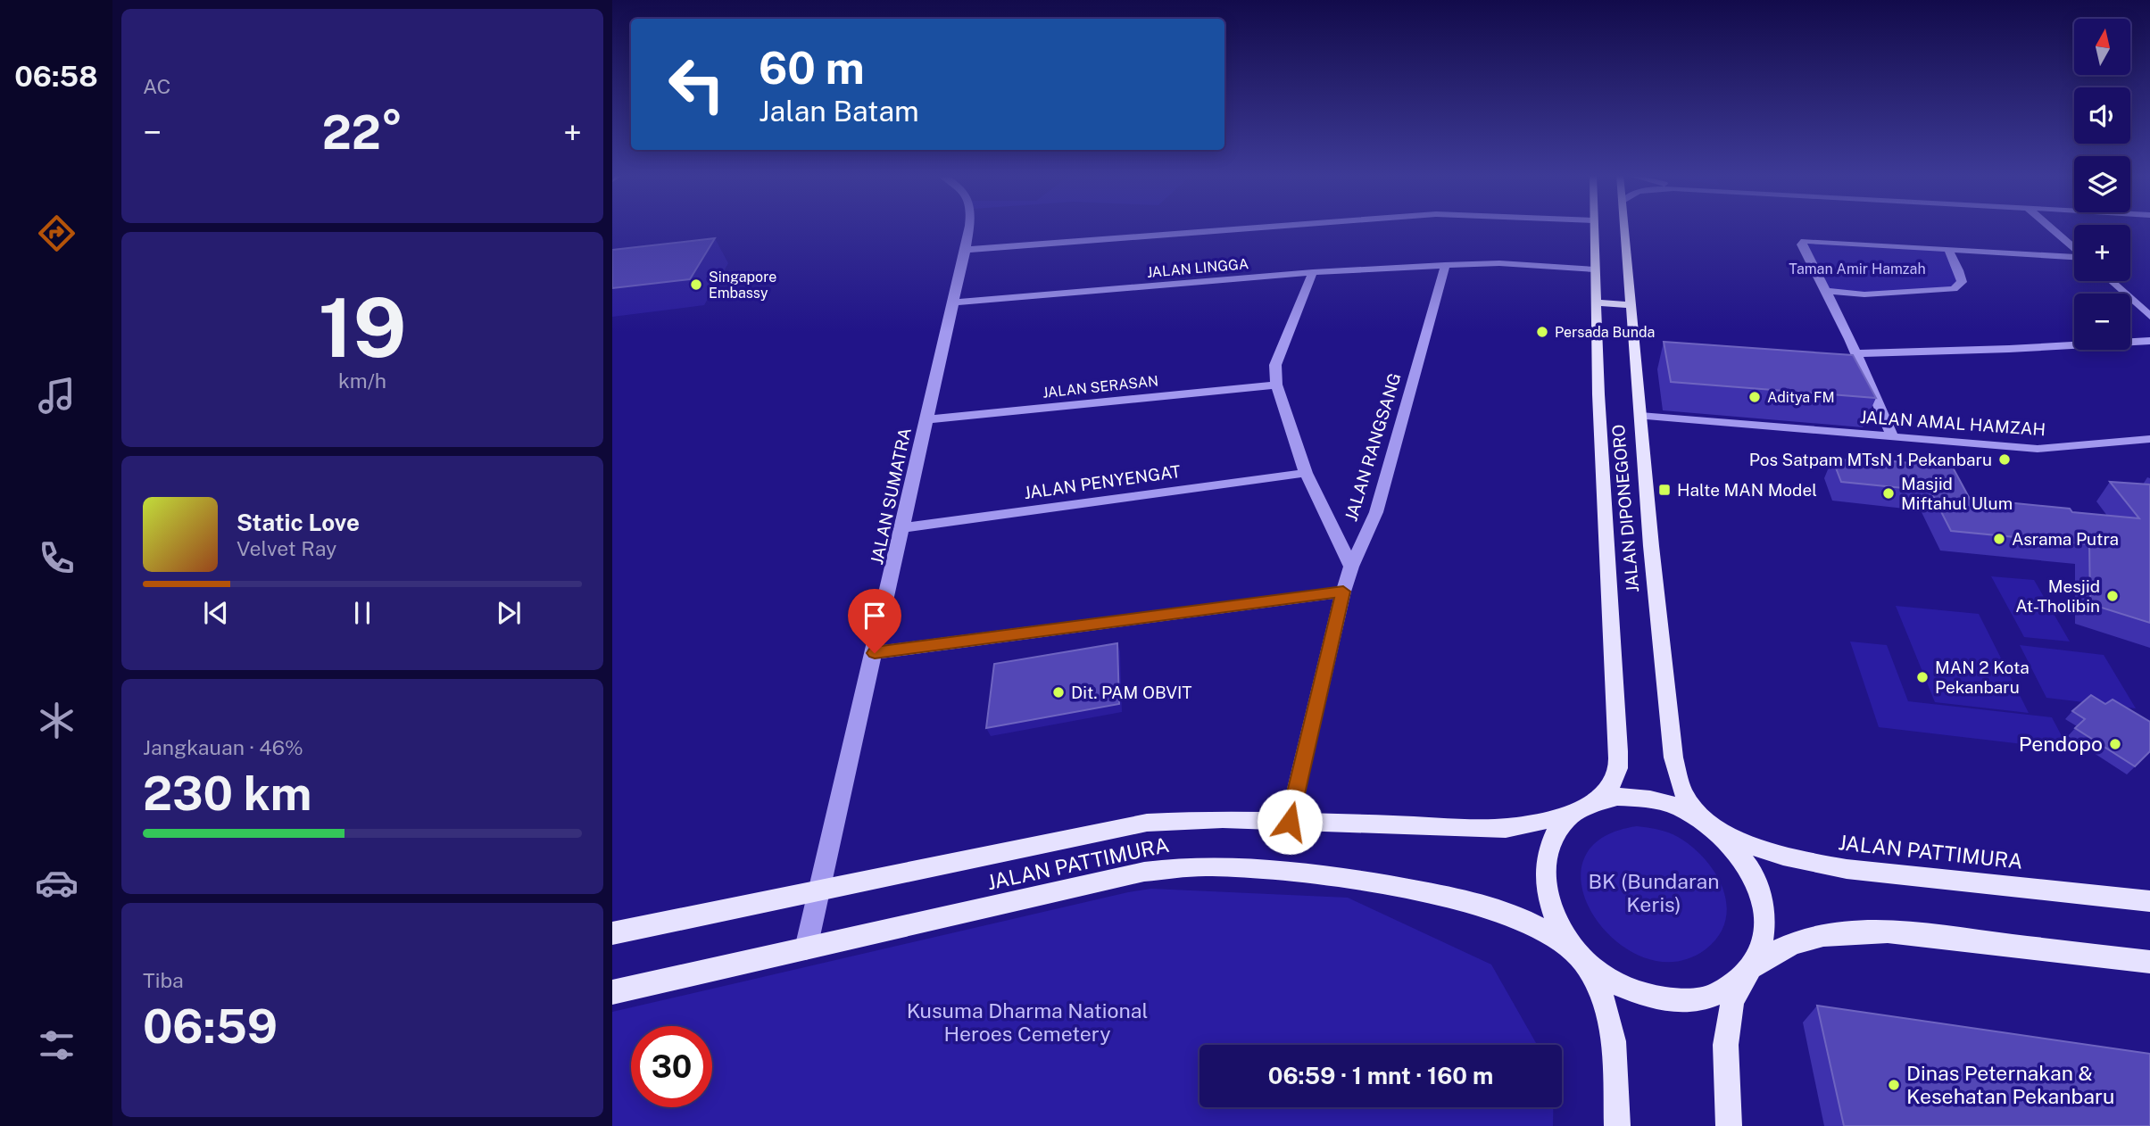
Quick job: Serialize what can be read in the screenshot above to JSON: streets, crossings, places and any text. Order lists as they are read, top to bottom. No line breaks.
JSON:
{"streets":{"main road":["JALAN DIPONEGORO","JALAN PATTIMURA"],"street":["JALAN LINGGA","JALAN SERASAN","JALAN AMAL HAMZAH","JALAN RANGSANG","JALAN PENYENGAT","JALAN SUMATRA"]},"crossings":[["JALAN LINGGA","JALAN RANGSANG"],["JALAN LINGGA","JALAN SUMATRA"],["JALAN LINGGA","JALAN DIPONEGORO"],["JALAN SERASAN","JALAN SUMATRA"],["JALAN AMAL HAMZAH","JALAN DIPONEGORO"],["JALAN RANGSANG","JALAN PATTIMURA"],["JALAN PENYENGAT","JALAN SUMATRA"],["JALAN SUMATRA","JALAN PATTIMURA"],["JALAN DIPONEGORO","JALAN PATTIMURA"]],"parks":["Taman Amir Hamzah","BK (Bundaran Keris)","Kusuma Dharma National Heroes Cemetery"],"places":{"other":["Singapore Embassy","Persada Bunda","Aditya FM","Pos Satpam MTsN 1 Pekanbaru","Masjid Miftahul Ulum","Asrama Putra","Mesjid At-Tholibin","MAN 2 Kota Pekanbaru","Dit. PAM OBVIT","Pendopo","Dinas Peternakan & Kesehatan Pekanbaru"],"transit":["Halte MAN Model"]},"north":"top","page":{"tabs":"06:58","tile":["AC",["19","km/h"],["Jangkauan · 46%","230 km"],["Tiba","06:59"]],"map_buttons":["+","−"],"turn":["60 m","Jalan Batam"],"heat":["−","22°","+"],"song":["Static Love","Velvet Ray"],"limit":"30","trip":"06:59 · 1 mnt · 160 m"}}
